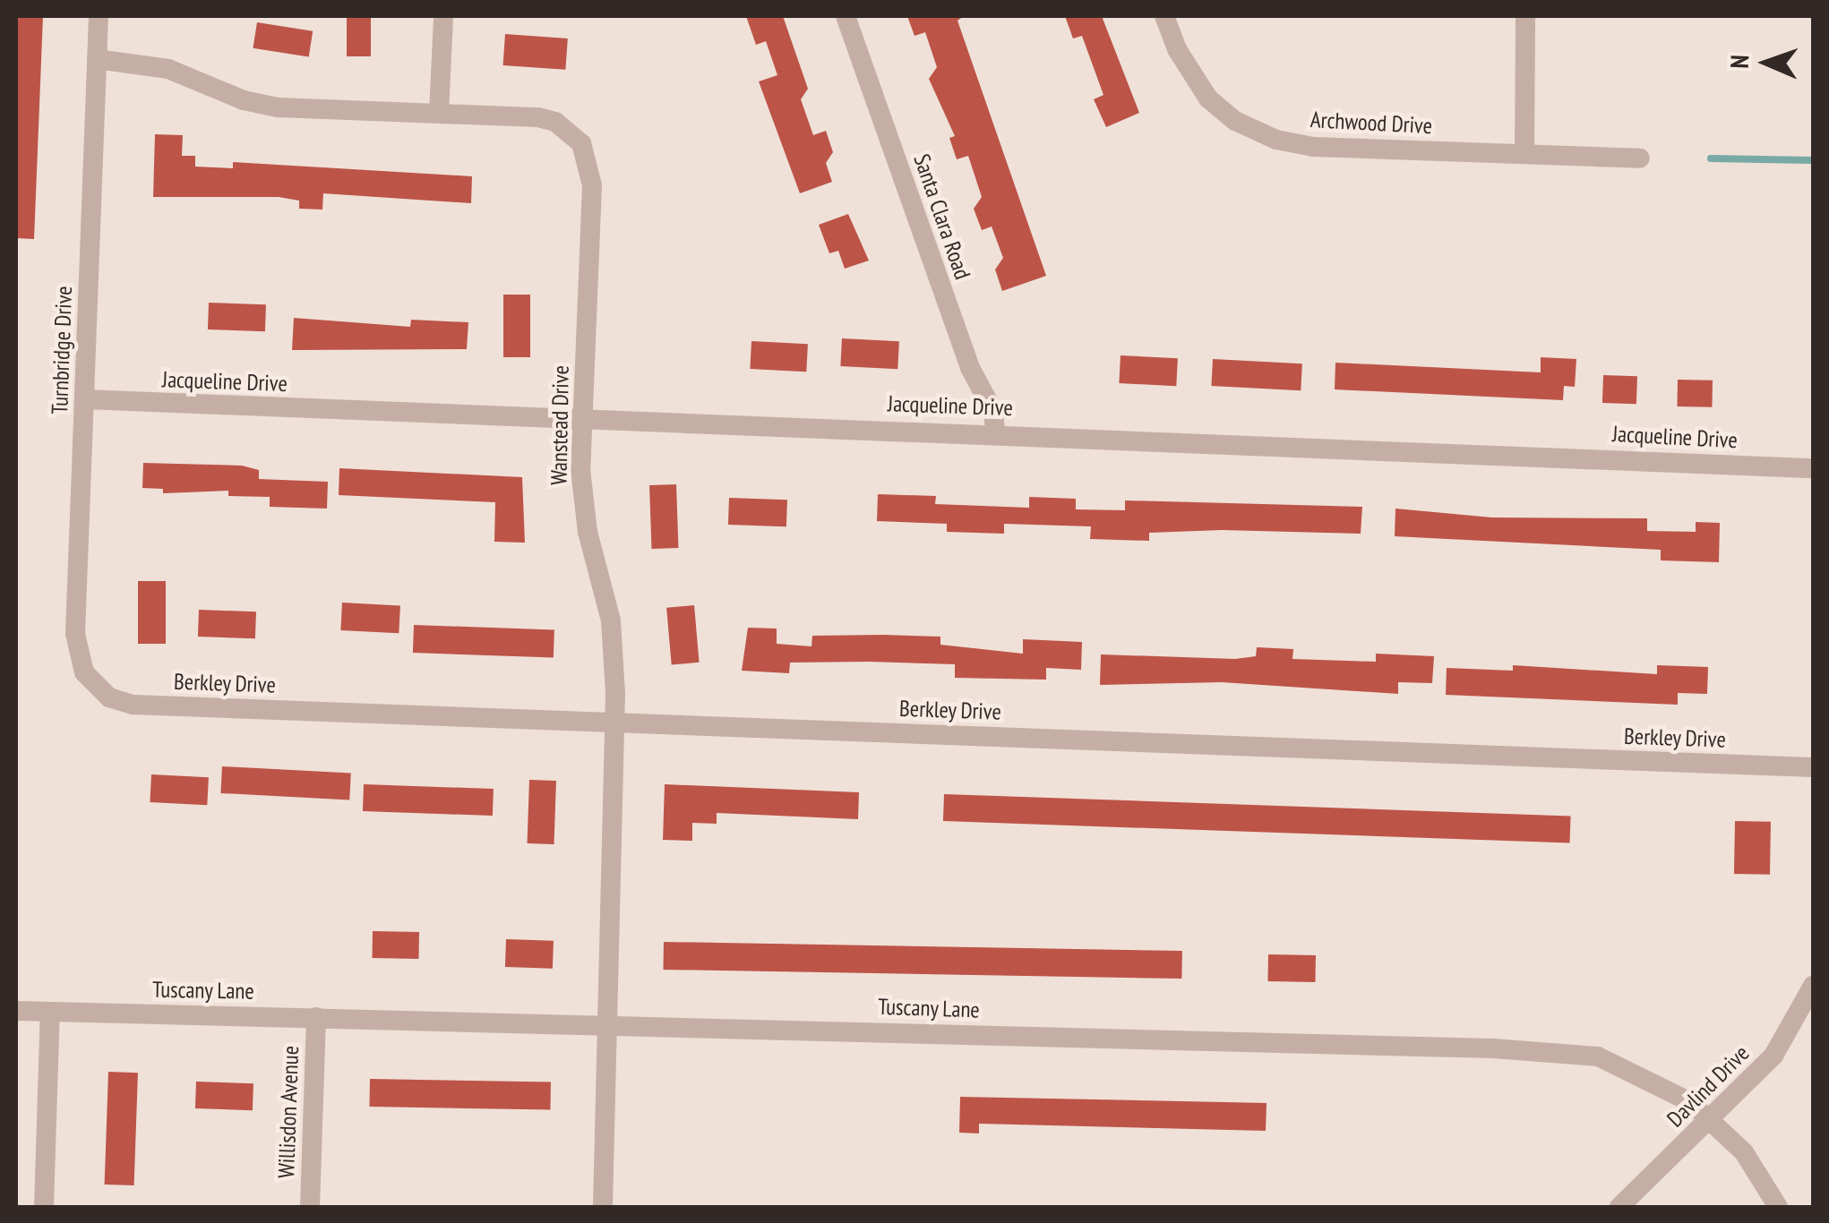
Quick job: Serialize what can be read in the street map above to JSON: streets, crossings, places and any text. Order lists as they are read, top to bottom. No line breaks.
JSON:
{"streets":{"street":["Archwood Drive","Santa Clara Road","Turnbridge Drive","Jacqueline Drive","Wanstead Drive","Berkley Drive","Tuscany Lane","Davlind Drive","Willisdon Avenue"]},"crossings":[["Santa Clara Road","Jacqueline Drive"],["Turnbridge Drive","Jacqueline Drive"],["Turnbridge Drive","Wanstead Drive"],["Turnbridge Drive","Berkley Drive"],["Jacqueline Drive","Wanstead Drive"],["Wanstead Drive","Berkley Drive"],["Wanstead Drive","Tuscany Lane"],["Tuscany Lane","Davlind Drive"],["Tuscany Lane","Willisdon Avenue"]],"north":"left"}
